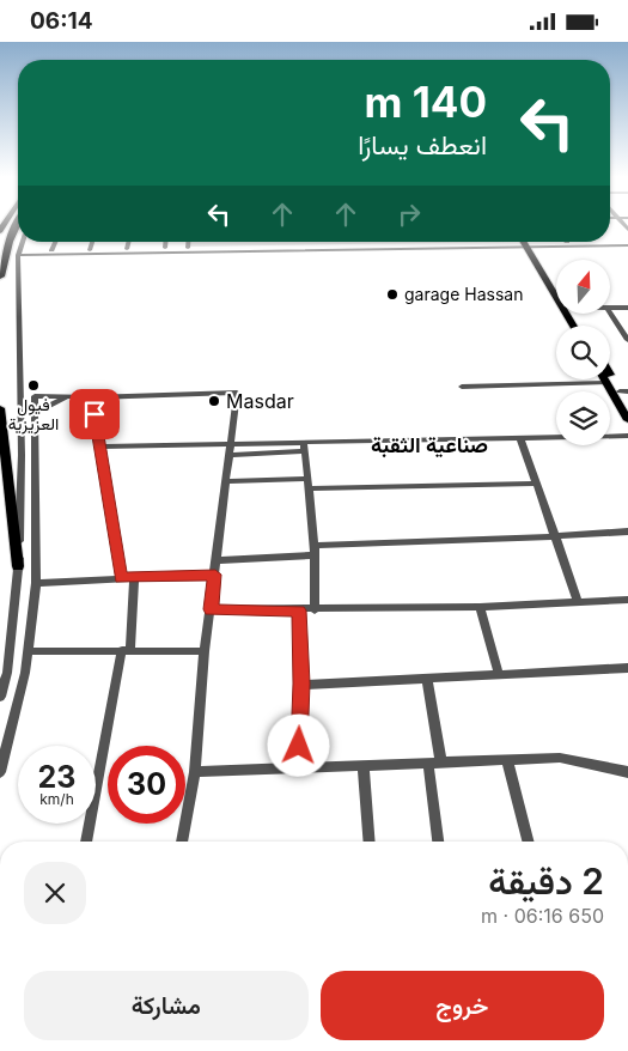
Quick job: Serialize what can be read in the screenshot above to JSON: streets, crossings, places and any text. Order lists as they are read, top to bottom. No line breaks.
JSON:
{"districts":["صناعية الثقبة"],"places":["garage Hassan","فيول العزيزية","Masdar"],"north":"top","page":{"status":"06:14","turn":["140 m","انعطف يسارًا"],"speed":"23 km/h","limit":"30","heading":["2 دقيقة","650 m · 06:16"],"buttons":["خروج","مشاركة"]}}
